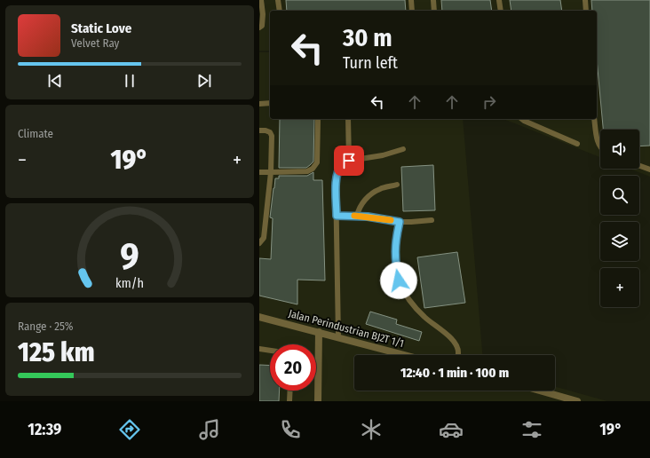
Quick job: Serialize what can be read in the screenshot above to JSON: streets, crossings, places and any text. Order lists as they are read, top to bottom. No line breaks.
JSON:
{"streets":{"street":["Jalan Perindustrian BJ2T 1/1"]},"page":{"turn":["30 m","Turn left"],"song":["Static Love","Velvet Ray"],"tile":["Climate",["Range · 25%","125 km"]],"map_buttons":"+","heat":["−","19°","+"],"limit":"20","trip":"12:40 · 1 min · 100 m","tabs":["12:39","19°"],"gauge":["9","km/h"]}}
